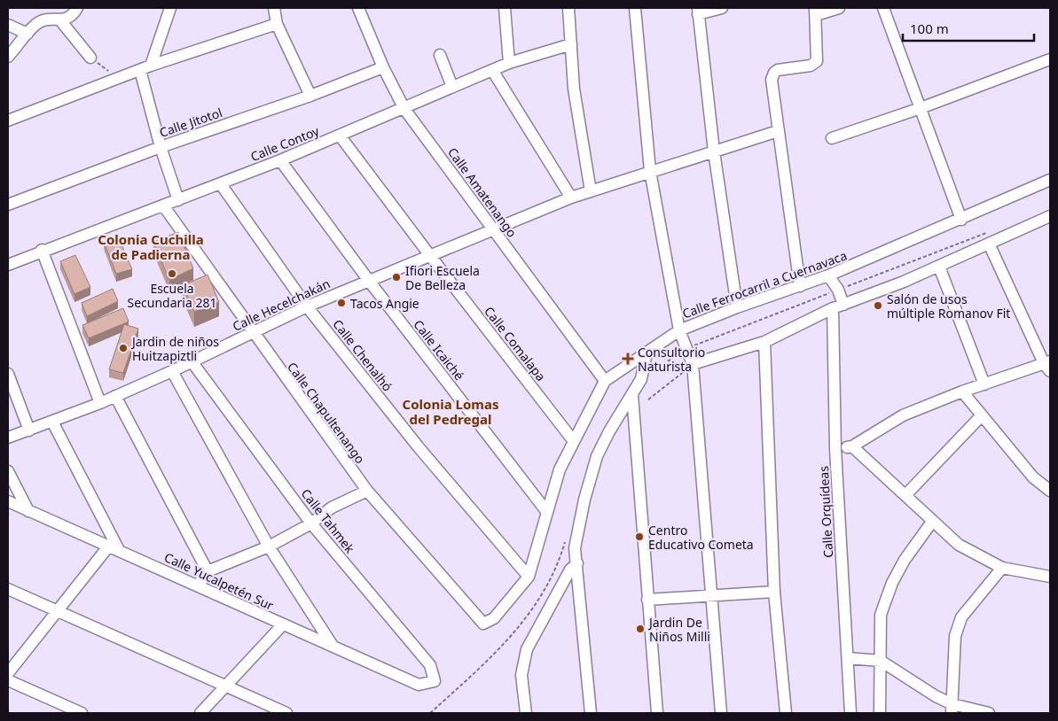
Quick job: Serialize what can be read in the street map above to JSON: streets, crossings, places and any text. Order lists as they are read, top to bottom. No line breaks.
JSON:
{"streets":{"street":["Calle Jitotol","Calle Contoy","Calle Amatenango","Calle Ferrocarril a Cuernavaca","Calle Hecelchakán","Calle Comalapa","Calle Icaiché","Calle Chenalhó","Calle Chapultenango","Calle Orquídeas","Calle Tahmek","Calle Yucalpetén Sur"]},"crossings":[["Calle Jitotol","Calle Amatenango"],["Calle Contoy","Calle Amatenango"],["Calle Contoy","Calle Comalapa"],["Calle Contoy","Calle Icaiché"],["Calle Contoy","Calle Chenalhó"],["Calle Contoy","Calle Chapultenango"],["Calle Amatenango","Calle Ferrocarril a Cuernavaca"],["Calle Amatenango","Calle Hecelchakán"],["Calle Ferrocarril a Cuernavaca","Calle Comalapa"],["Calle Ferrocarril a Cuernavaca","Calle Icaiché"],["Calle Ferrocarril a Cuernavaca","Calle Chenalhó"],["Calle Ferrocarril a Cuernavaca","Calle Chapultenango"],["Calle Hecelchakán","Calle Comalapa"],["Calle Hecelchakán","Calle Icaiché"],["Calle Hecelchakán","Calle Chenalhó"],["Calle Hecelchakán","Calle Chapultenango"],["Calle Hecelchakán","Calle Tahmek"],["Calle Tahmek","Calle Yucalpetén Sur"]],"districts":["Colonia Cuchilla de Padierna","Colonia Lomas del Pedregal"],"places":{"other":["Escuela Secundaria 281","Ifiori Escuela De Belleza","Tacos Angie","Salón de usos múltiple Romanov Fit","Jardin de niños Huitzapiztli","Centro Educativo Cometa","Jardin De Niños Milli"],"health":["Consultorio Naturista"]},"scale_bar":"100 m"}
